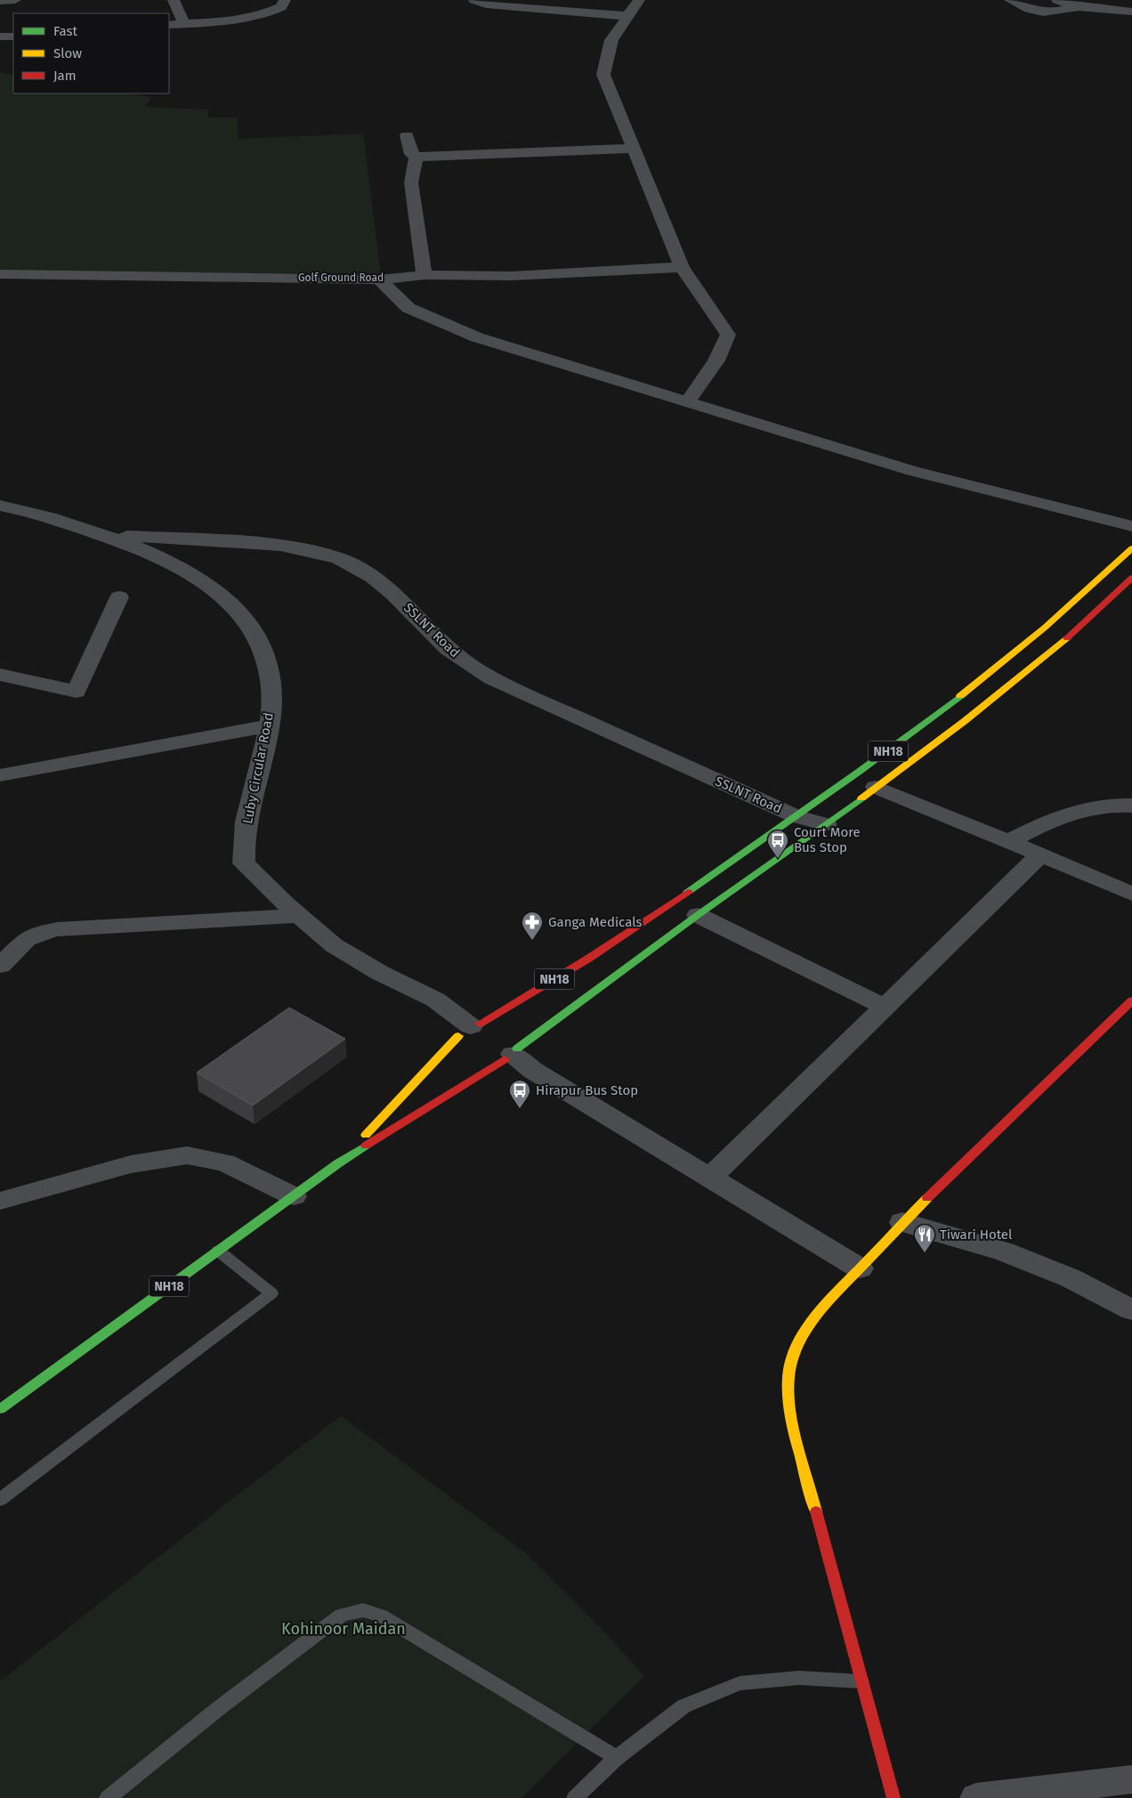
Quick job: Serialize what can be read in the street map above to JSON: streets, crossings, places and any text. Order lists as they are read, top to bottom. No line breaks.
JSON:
{"streets":{"main road":["NH18"],"street":["Golf Ground Road","SSLNT Road","Luby Circular Road"]},"crossings":[["SSLNT Road","NH18"],["SSLNT Road","Luby Circular Road"],["NH18","Luby Circular Road"]],"parks":["Kohinoor Maidan"],"places":{"bus stop":["Court More Bus Stop","Hirapur Bus Stop"],"pharmacy":["Ganga Medicals"],"restaurant":["Tiwari Hotel"]},"legend":["Fast","Slow","Jam"]}
